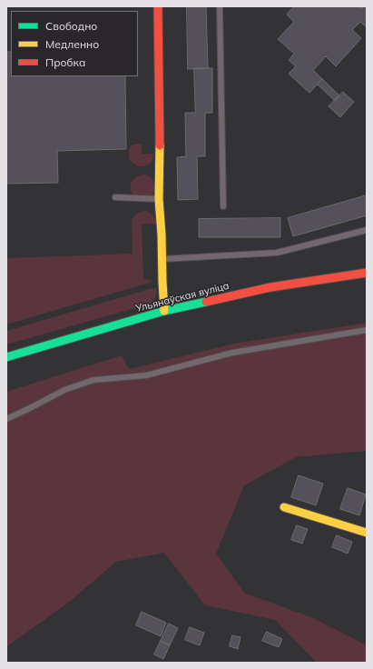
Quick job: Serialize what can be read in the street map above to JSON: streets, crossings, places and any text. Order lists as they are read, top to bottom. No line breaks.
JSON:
{"streets":{"street":["Ульянаўская вуліца"]},"legend":["Свободно","Медленно","Пробка"]}
